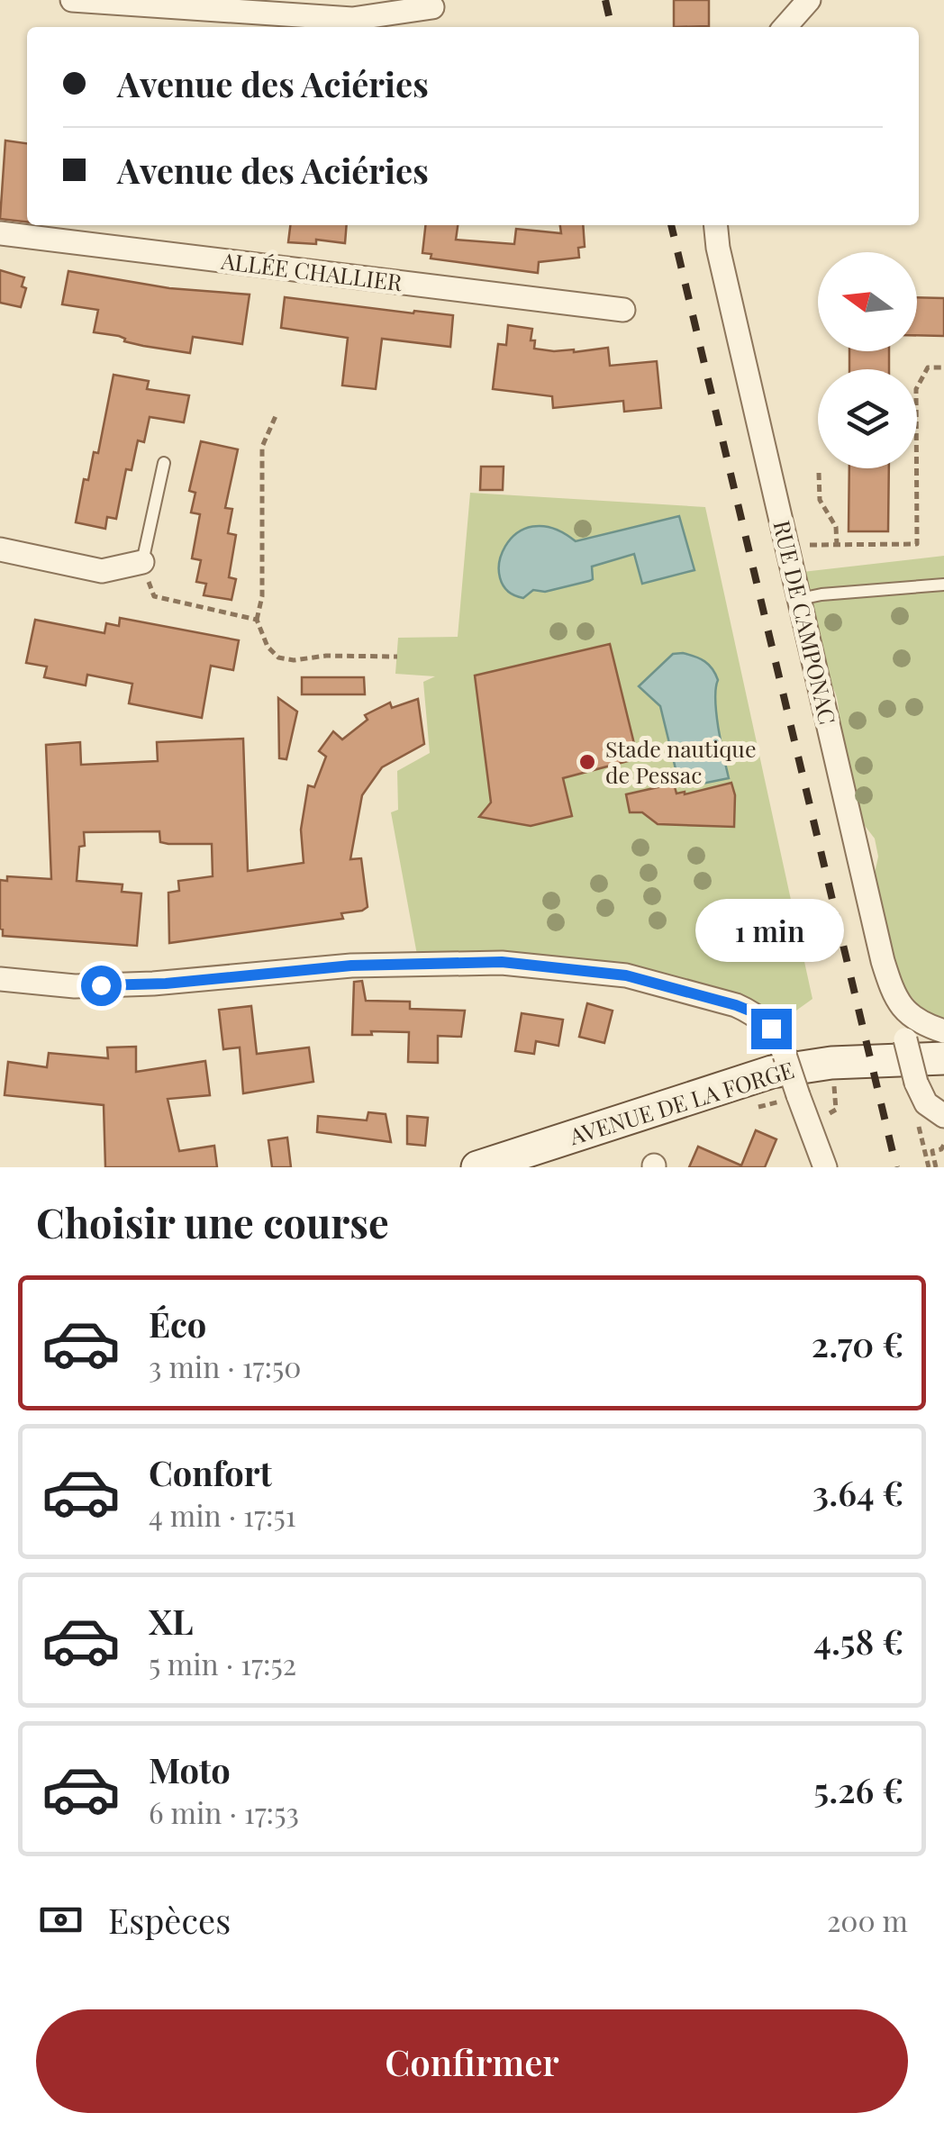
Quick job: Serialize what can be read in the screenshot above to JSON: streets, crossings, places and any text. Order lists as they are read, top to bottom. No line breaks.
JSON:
{"streets":{"main road":["AVENUE DE LA FORGE"],"street":["ALLÉE CHALLIER","RUE DE CAMPONAC"]},"places":["Stade nautique de Pessac"],"north":"left","page":{"banner":["Avenue des Aciéries","Avenue des Aciéries"],"bubble":"1 min","heading":"Choisir une course","list":[{"name":"Éco","note":"3 min · 17:50","value":"2.70 €"},{"name":"Confort","note":"4 min · 17:51","value":"3.64 €"},{"name":"XL","note":"5 min · 17:52","value":"4.58 €"},{"name":"Moto","note":"6 min · 17:53","value":"5.26 €"}],"pay":["Espèces","200 m"],"buttons":"Confirmer"}}
